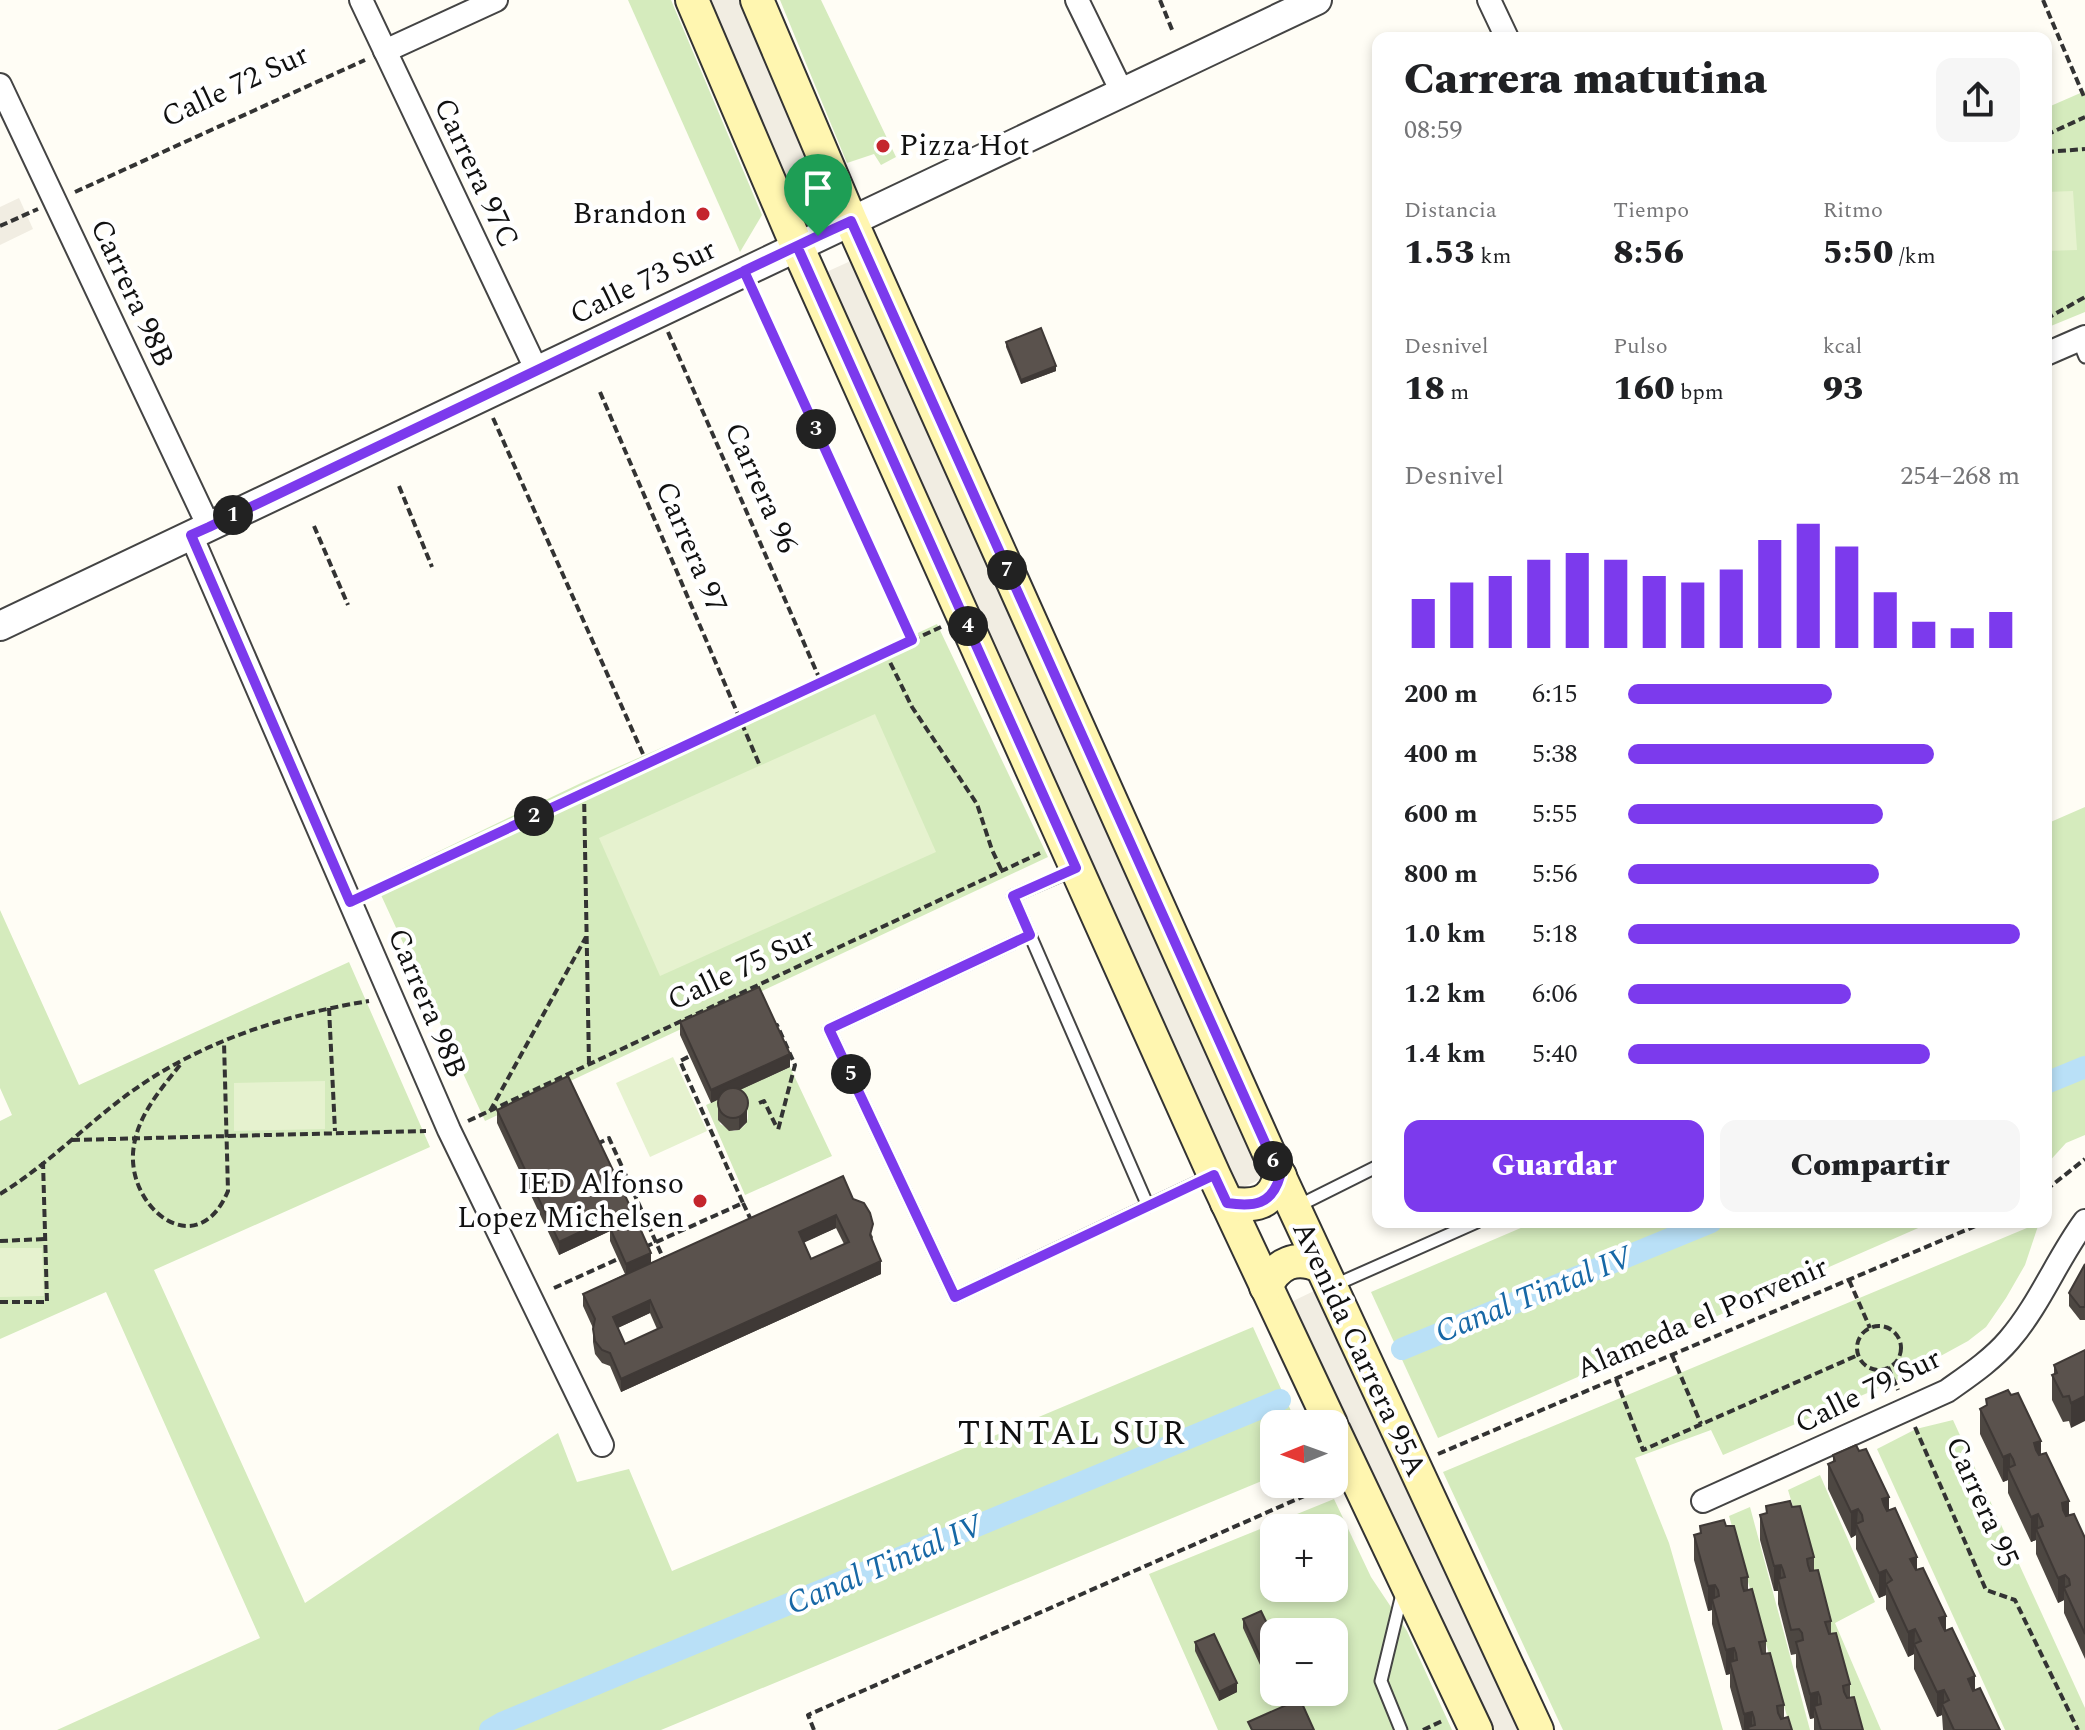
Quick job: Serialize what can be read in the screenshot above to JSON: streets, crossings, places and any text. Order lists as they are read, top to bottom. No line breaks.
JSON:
{"streets":{"main road":["Avenida Carrera 95A"],"street":["Carrera 97C","Calle 73 Sur","Carrera 98B","Calle 79 Sur"],"path":["Calle 72 Sur","Carrera 96","Carrera 97","Calle 75 Sur","Alameda el Porvenir","Carrera 95"]},"crossings":[["Calle 72 Sur","Carrera 97C"],["Calle 72 Sur","Carrera 98B"],["Carrera 97C","Calle 73 Sur"],["Calle 73 Sur","Carrera 98B"],["Calle 73 Sur","Carrera 96"],["Calle 73 Sur","Avenida Carrera 95A"],["Carrera 98B","Calle 75 Sur"],["Calle 79 Sur","Carrera 95"]],"districts":["TINTAL SUR"],"water":["Canal Tintal IV"],"places":["Pizza Hot","Brandon","IED Alfonso Lopez Michelsen"],"north":"left","page":{"heading":["Carrera matutina","08:59"],"stats":[["Distancia","1.53 km"],["Tiempo","8:56"],["Ritmo","5:50 /km"],["Desnivel","18 m"],["Pulso","160 bpm"],["kcal","93"]],"pins":["3","1","7","4","2","5","6"],"chart":["Desnivel","254–268 m"],"list":[{"name":"200 m","note":"6:15"},{"name":"400 m","note":"5:38"},{"name":"600 m","note":"5:55"},{"name":"800 m","note":"5:56"},{"name":"1.0 km","note":"5:18"},{"name":"1.2 km","note":"6:06"},{"name":"1.4 km","note":"5:40"}],"buttons":["Guardar","Compartir"],"map_buttons":["+","−"]}}
